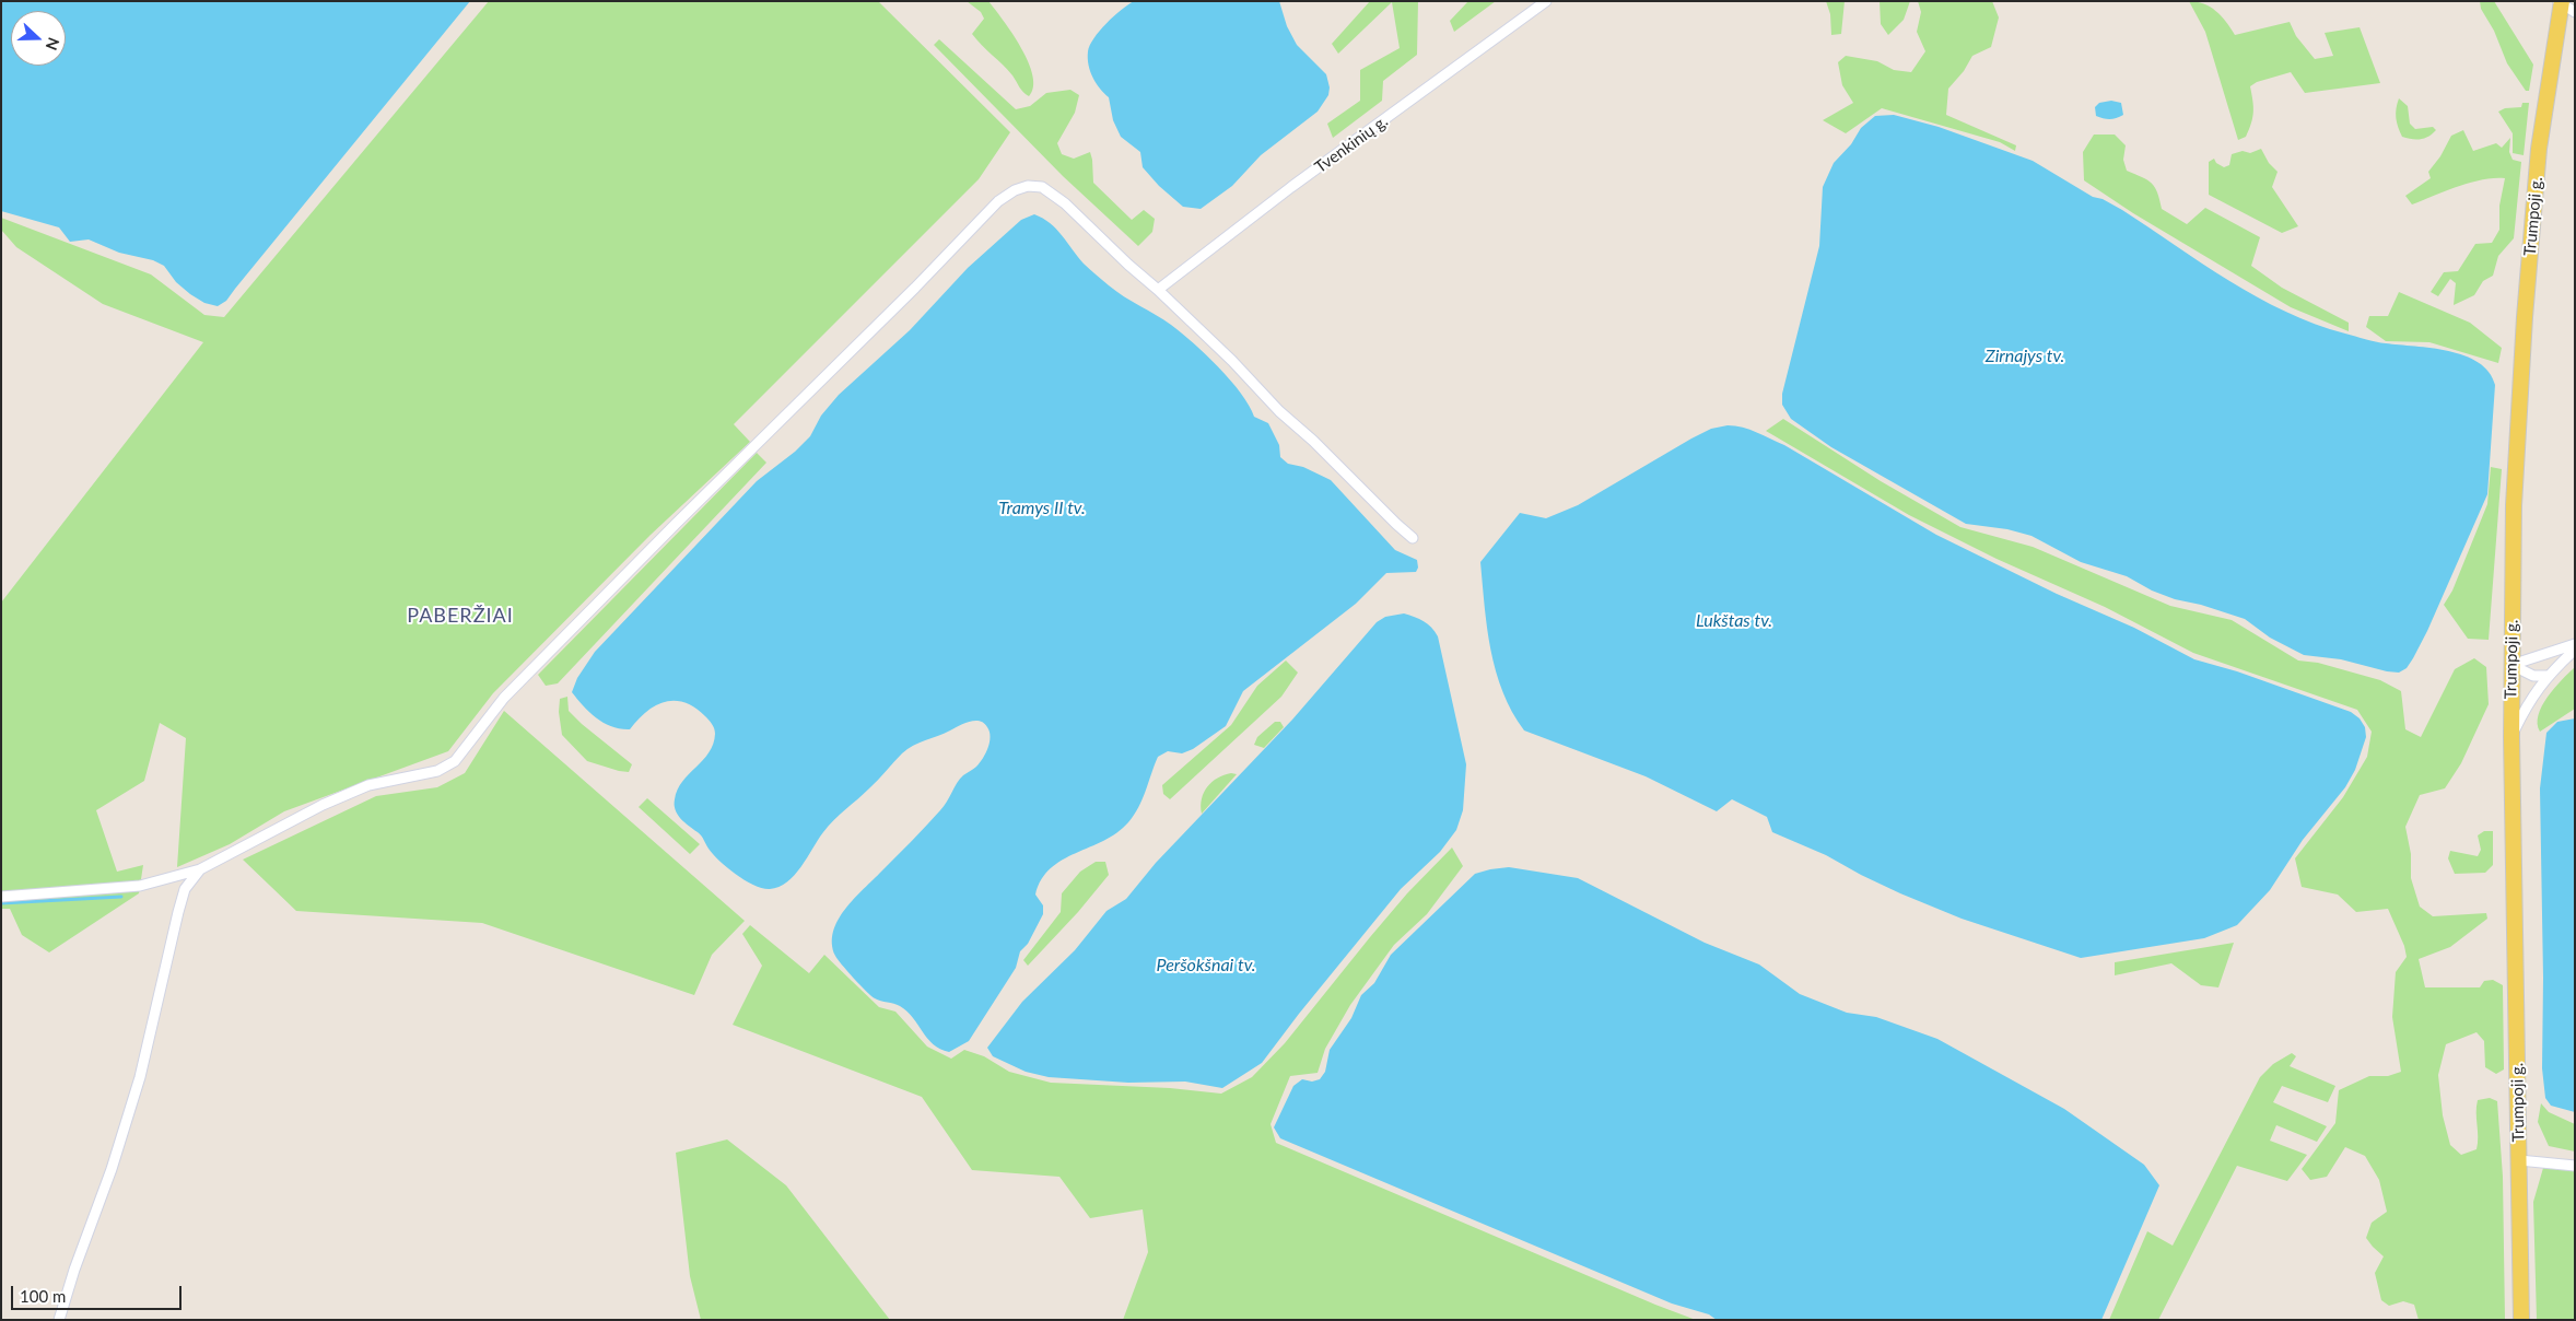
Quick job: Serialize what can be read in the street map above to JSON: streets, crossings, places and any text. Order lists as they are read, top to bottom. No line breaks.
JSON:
{"streets":{"main road":["Trumpoji g."],"street":["Tvenkinių g."]},"districts":["PABERŽIAI"],"water":["Zirnajys tv.","Tramys II tv.","Lukštas tv.","Peršokšnai tv."],"scale_bar":"100 m","north":"right"}
